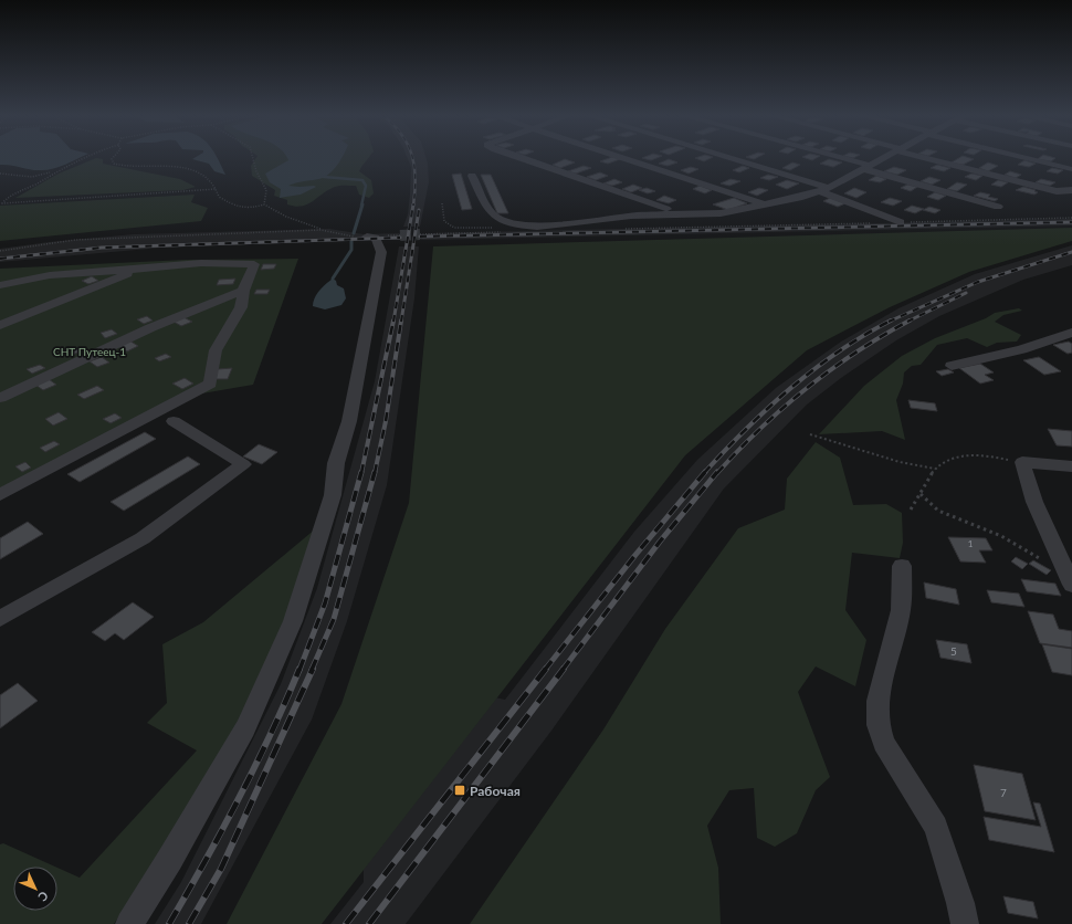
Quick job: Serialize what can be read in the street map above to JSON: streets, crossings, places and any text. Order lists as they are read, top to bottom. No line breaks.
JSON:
{"parks":["СНТ Путеец-1"],"places":{"transit":["Рабочая"]},"house_numbers":["1","5","7"],"north":"bottom right"}
